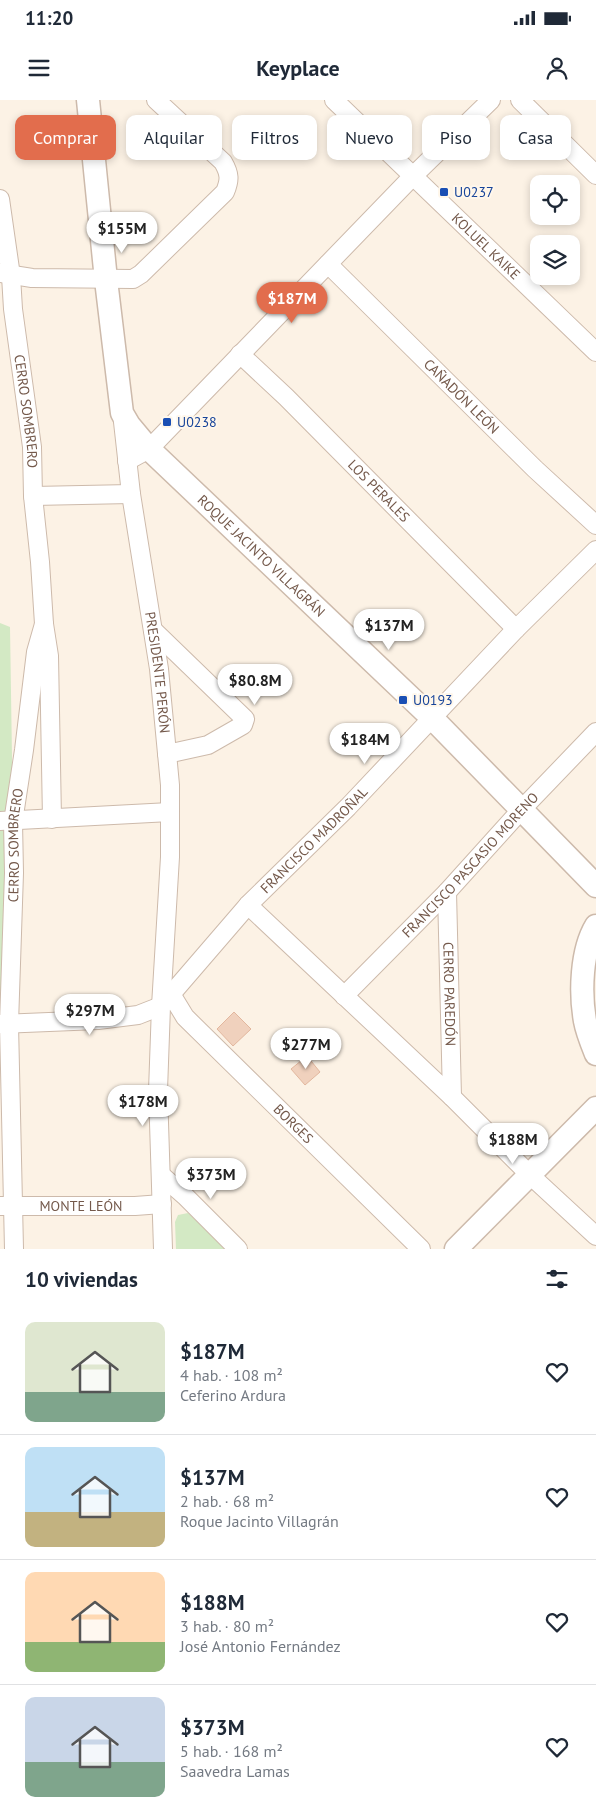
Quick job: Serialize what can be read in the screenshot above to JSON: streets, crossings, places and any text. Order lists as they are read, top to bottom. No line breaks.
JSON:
{"streets":{"street":["KOLUEL KAIKE","CAÑADÓN LEÓN","CERRO SOMBRERO","LOS PERALES","ROQUE JACINTO VILLAGRÁN","PRESIDENTE PERÓN","FRANCISCO MADROÑAL","FRANCISCO PASCASIO MORENO","CERRO PAREDÓN","BORGES","MONTE LEÓN"]},"crossings":[["CERRO SOMBRERO","MONTE LEÓN"],["LOS PERALES","FRANCISCO MADROÑAL"],["ROQUE JACINTO VILLAGRÁN","PRESIDENTE PERÓN"],["ROQUE JACINTO VILLAGRÁN","FRANCISCO MADROÑAL"],["ROQUE JACINTO VILLAGRÁN","FRANCISCO PASCASIO MORENO"],["PRESIDENTE PERÓN","FRANCISCO MADROÑAL"],["PRESIDENTE PERÓN","BORGES"],["PRESIDENTE PERÓN","MONTE LEÓN"],["FRANCISCO MADROÑAL","BORGES"],["FRANCISCO PASCASIO MORENO","CERRO PAREDÓN"]],"places":{"transit":["U0237","U0238","U0193"]},"page":{"status":"11:20","header":"Keyplace","chip":["Comprar","Alquilar","Filtros","Nuevo","Piso","Casa"],"price":["$155M","$187M","$137M","$80.8M","$184M","$297M","$277M","$178M","$188M","$373M"],"heading":"10 viviendas","list":[{"name":"$187M","note":"4 hab. · 108 m² · Ceferino Ardura"},{"name":"$137M","note":"2 hab. · 68 m² · Roque Jacinto Villagrán"},{"name":"$188M","note":"3 hab. · 80 m² · José Antonio Fernández"},{"name":"$373M","note":"5 hab. · 168 m² · Saavedra Lamas"}]}}
